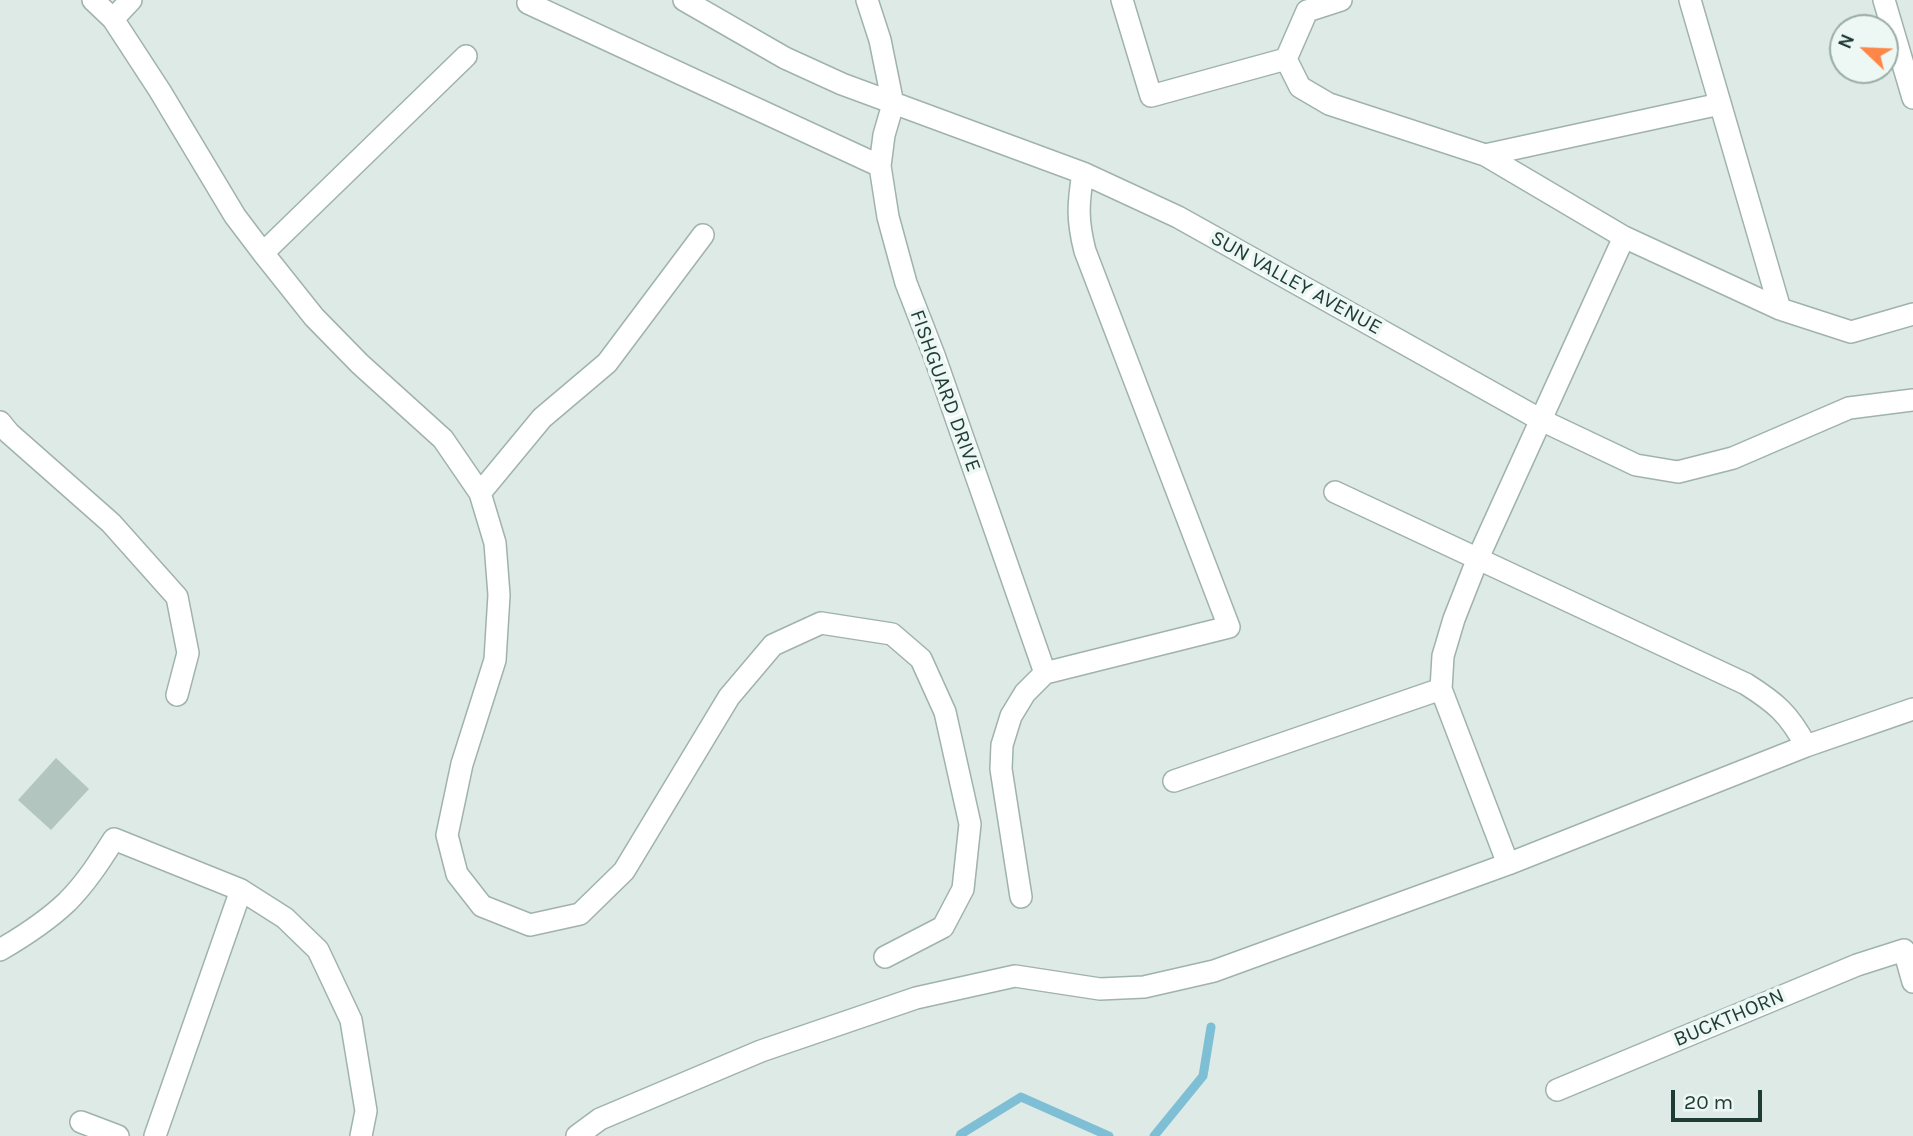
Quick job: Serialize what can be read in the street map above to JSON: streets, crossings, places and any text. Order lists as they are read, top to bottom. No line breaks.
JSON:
{"streets":{"street":["SUN VALLEY AVENUE","FISHGUARD DRIVE","BUCKTHORN"]},"crossings":[["SUN VALLEY AVENUE","FISHGUARD DRIVE"]],"scale_bar":"20 m","north":"top left"}
